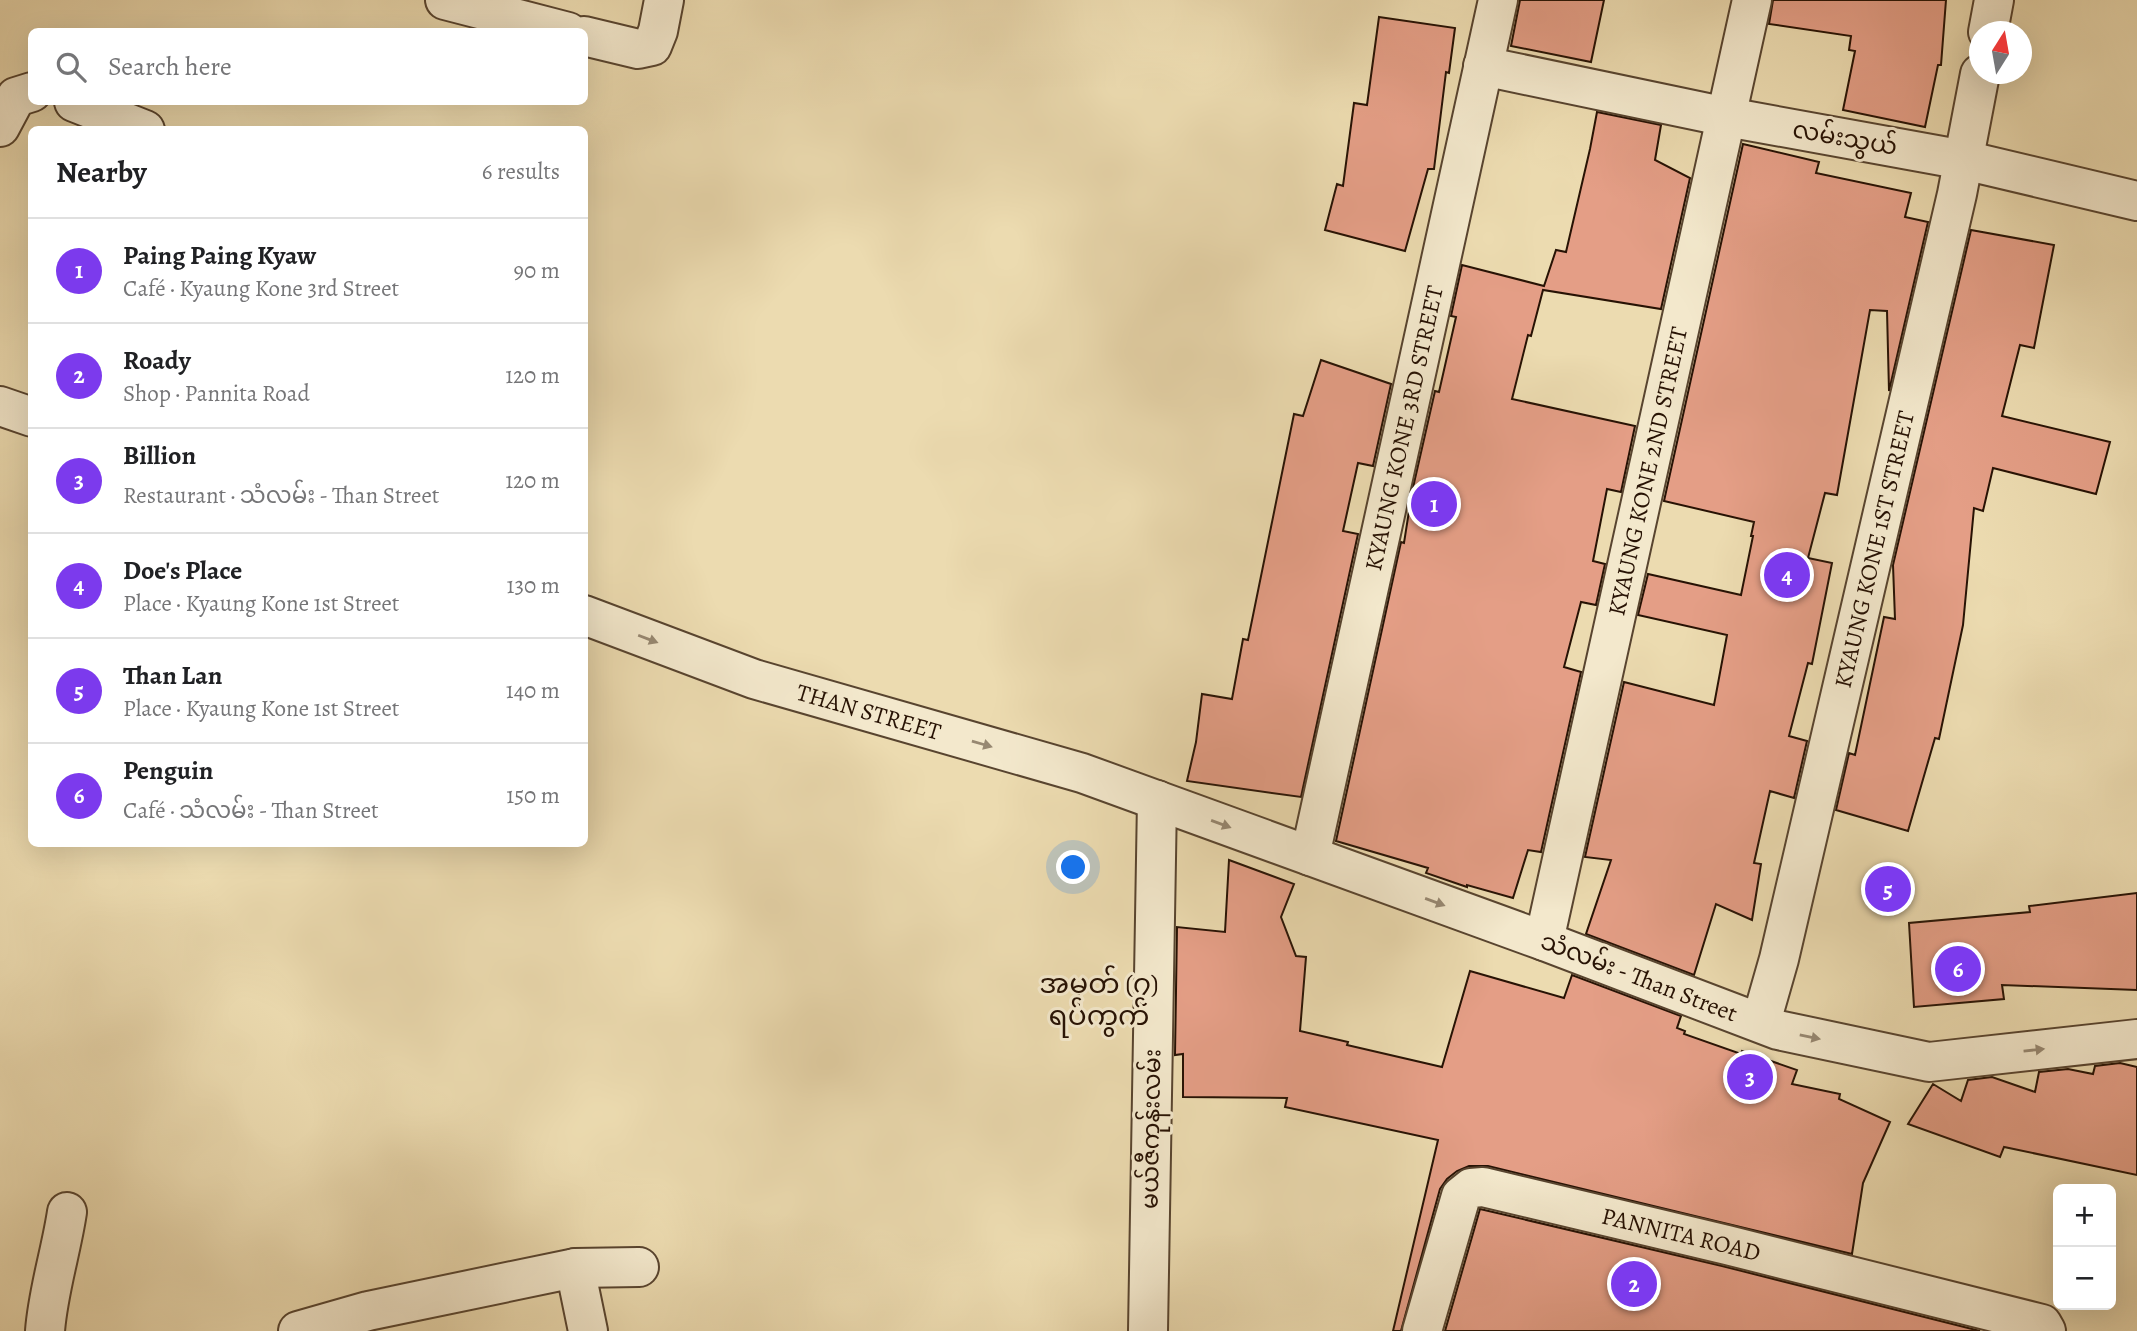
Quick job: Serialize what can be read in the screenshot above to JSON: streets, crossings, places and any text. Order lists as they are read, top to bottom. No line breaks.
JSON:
{"streets":{"street":["လမ်းသွယ်","KYAUNG KONE 3RD STREET","KYAUNG KONE 2ND STREET","KYAUNG KONE 1ST STREET","THAN STREET","သံလမ်း - Than Street","မယ်ဇီကုန်းလမ်း","PANNITA ROAD"]},"crossings":[["လမ်းသွယ်","KYAUNG KONE 3RD STREET"],["လမ်းသွယ်","KYAUNG KONE 2ND STREET"],["လမ်းသွယ်","KYAUNG KONE 1ST STREET"],["KYAUNG KONE 3RD STREET","သံလမ်း - Than Street"],["KYAUNG KONE 2ND STREET","သံလမ်း - Than Street"],["KYAUNG KONE 1ST STREET","သံလမ်း - Than Street"],["THAN STREET","သံလမ်း - Than Street"],["THAN STREET","မယ်ဇီကုန်းလမ်း"],["သံလမ်း - Than Street","မယ်ဇီကုန်းလမ်း"]],"one_way":["THAN STREET","သံလမ်း - Than Street"],"districts":["အမှတ် (၇) ရပ်ကွက်"],"north":"top","page":{"search":"Search here","heading":["Nearby","6 results"],"list":[{"mark":"1","name":"Paing Paing Kyaw","note":"Café · Kyaung Kone 3rd Street","value":"90 m"},{"mark":"2","name":"Roady","note":"Shop · Pannita Road","value":"120 m"},{"mark":"3","name":"Billion","note":"Restaurant · သံလမ်း - Than Street","value":"120 m"},{"mark":"4","name":"Doe's Place","note":"Place · Kyaung Kone 1st Street","value":"130 m"},{"mark":"5","name":"Than Lan","note":"Place · Kyaung Kone 1st Street","value":"140 m"},{"mark":"6","name":"Penguin","note":"Café · သံလမ်း - Than Street","value":"150 m"}],"pins":["1","4","5","6","3","2"],"map_buttons":["+","−"]}}
